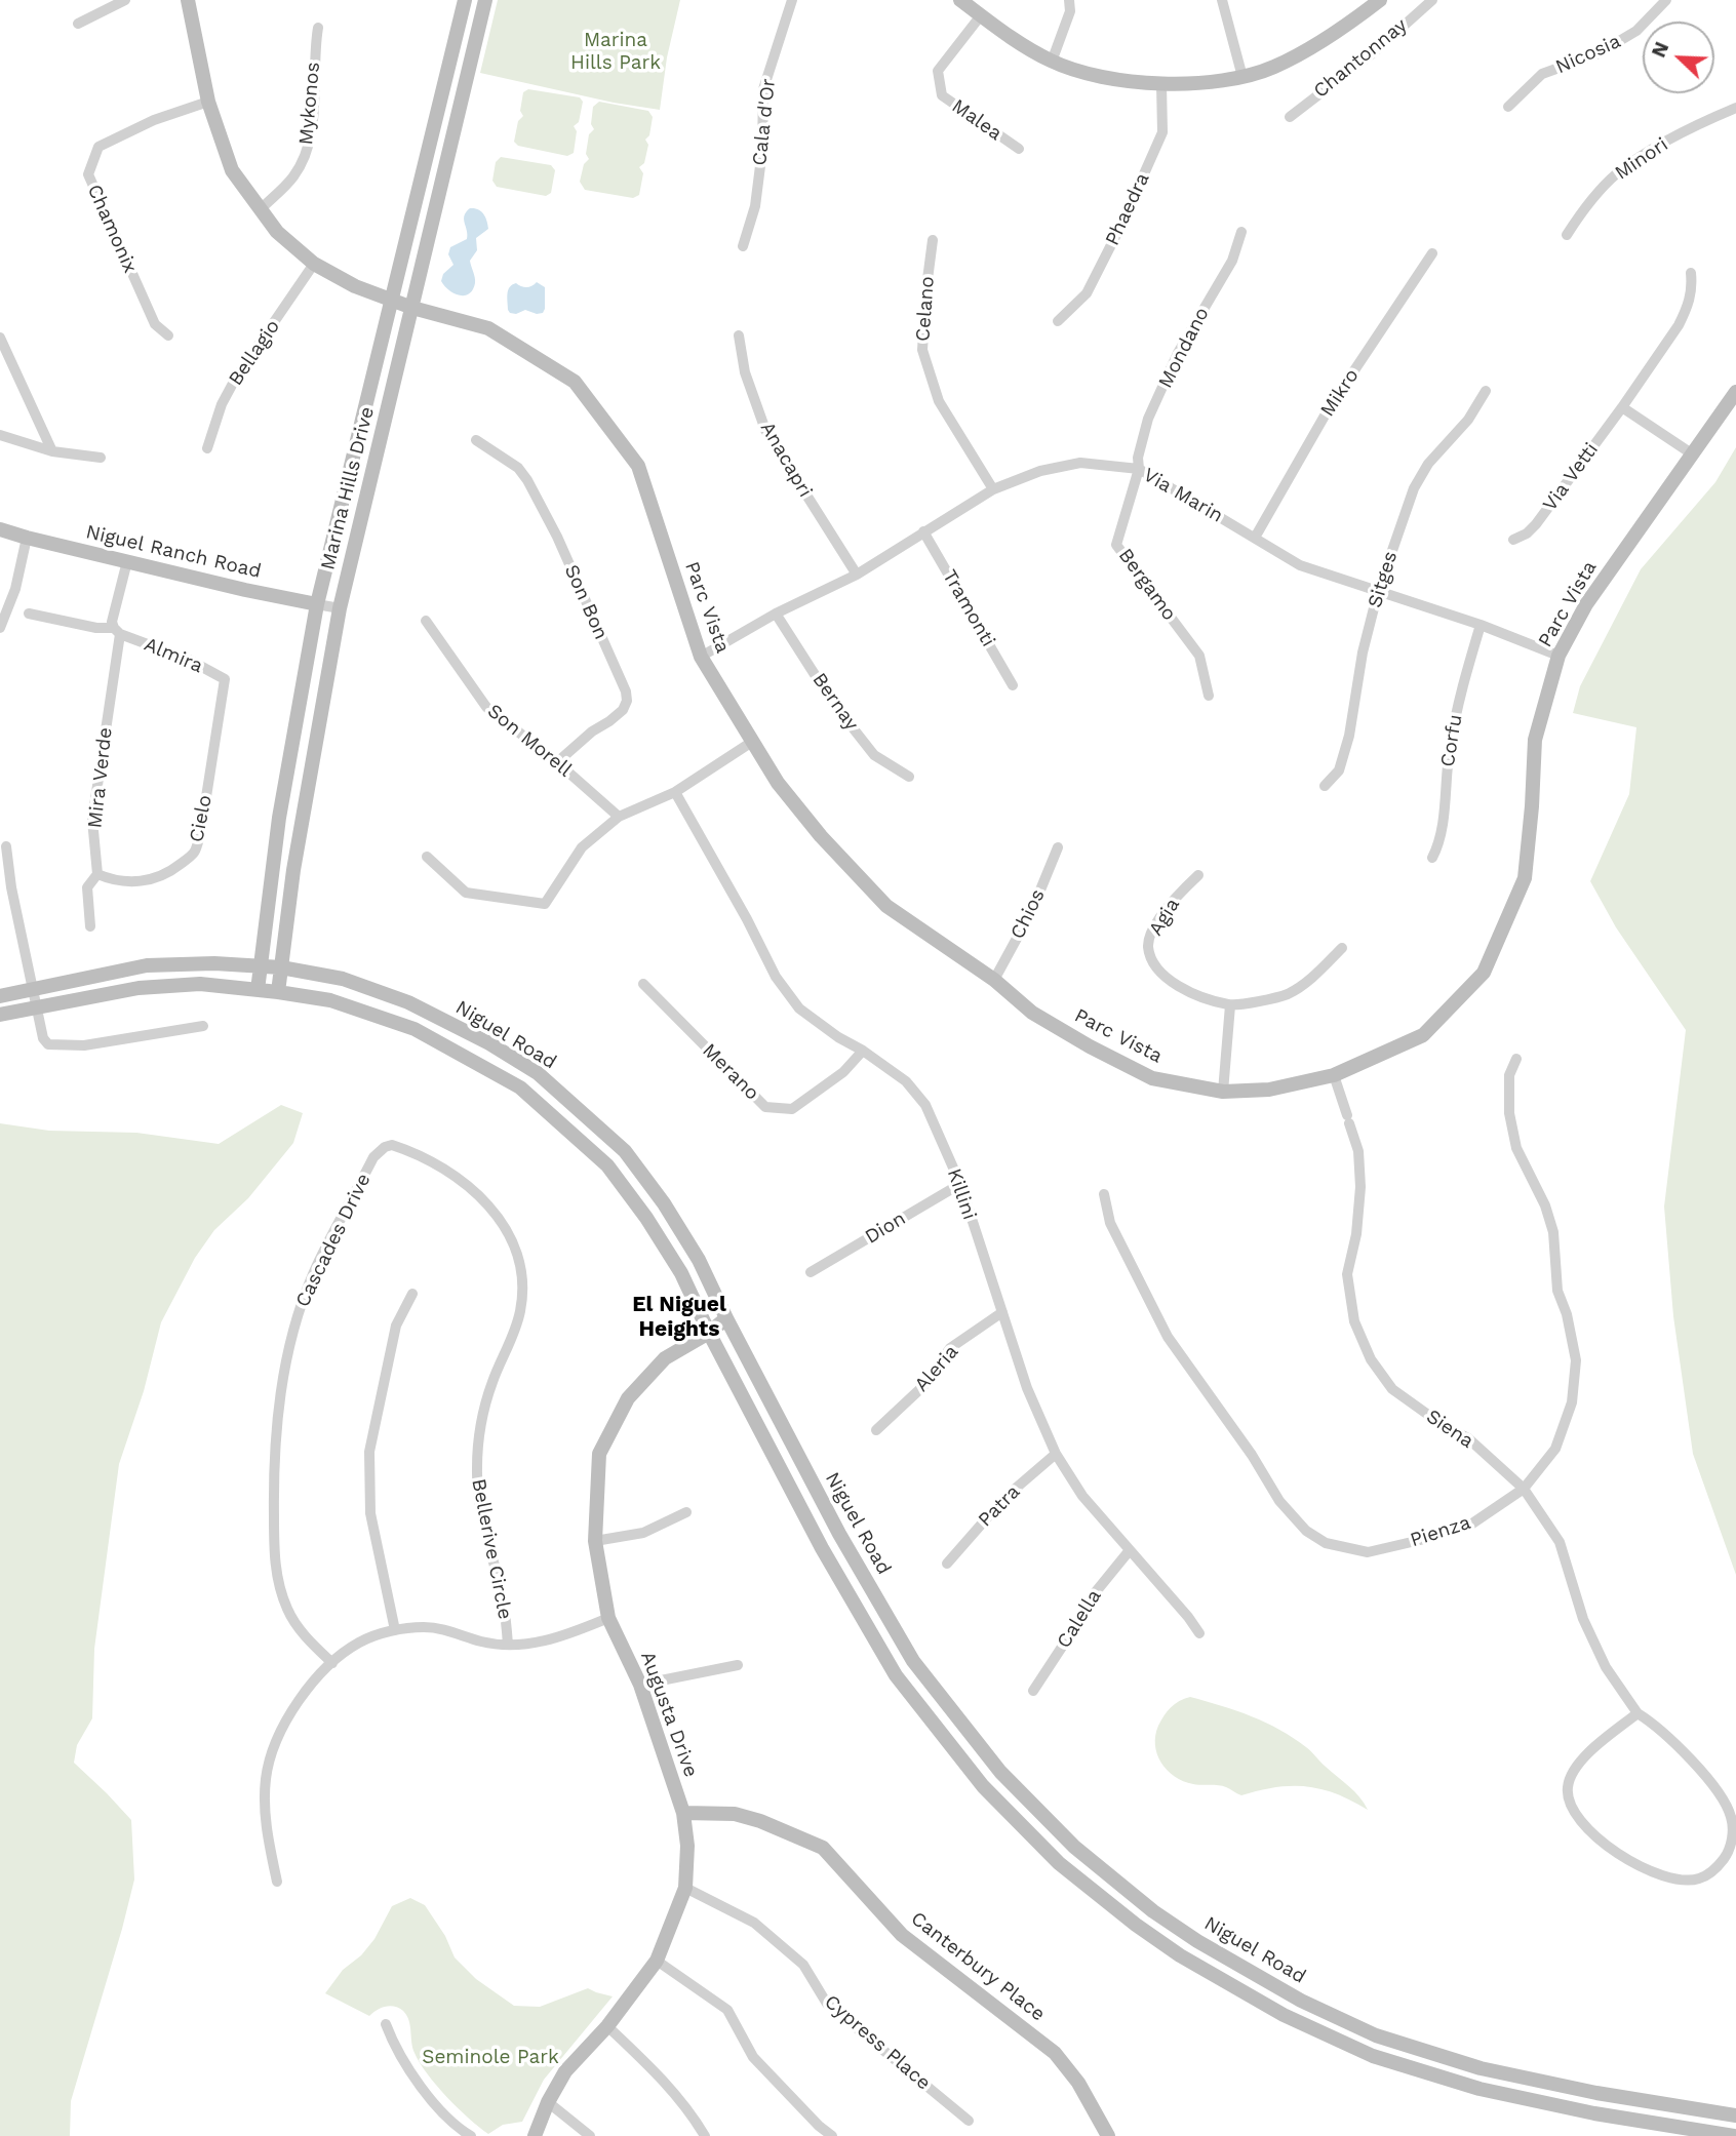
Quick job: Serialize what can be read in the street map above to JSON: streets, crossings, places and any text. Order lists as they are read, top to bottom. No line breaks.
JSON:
{"streets":{"street":["Nicosia","Chantonnay","Mykonos","Malea","Cala d'Or","Minori","Phaedra","Chamonix","Celano","Mondano","Bellagio","Mikro","Anacapri","Via Vetti","Marina Hills Drive","Via Marin","Niguel Ranch Road","Sitges","Bergamo","Son Bon","Parc Vista","Tramonti","Almira","Bernay","Son Morell","Corfu","Mira Verde","Cielo","Chios","Agia","Niguel Road","Merano","Killini","Dion","Cascades Drive","Aleria","Siena","Patra","Pienza","Bellerive Circle","Calella","Augusta Drive","Canterbury Place","Cypress Place"]},"crossings":[["Mykonos","Parc Vista"],["Chamonix","Parc Vista"],["Celano","Via Marin"],["Mondano","Via Marin"],["Mondano","Bergamo"],["Bellagio","Parc Vista"],["Mikro","Via Marin"],["Anacapri","Via Marin"],["Marina Hills Drive","Niguel Ranch Road"],["Marina Hills Drive","Parc Vista"],["Marina Hills Drive","Niguel Road"],["Via Marin","Sitges"],["Via Marin","Bergamo"],["Via Marin","Parc Vista"],["Via Marin","Tramonti"],["Via Marin","Bernay"],["Via Marin","Corfu"],["Niguel Ranch Road","Mira Verde"],["Son Bon","Son Morell"],["Parc Vista","Chios"],["Parc Vista","Siena"],["Almira","Mira Verde"],["Almira","Cielo"],["Mira Verde","Cielo"],["Niguel Road","Augusta Drive"],["Merano","Killini"],["Killini","Dion"],["Killini","Aleria"],["Killini","Patra"],["Killini","Calella"],["Cascades Drive","Bellerive Circle"],["Siena","Pienza"],["Augusta Drive","Canterbury Place"],["Augusta Drive","Cypress Place"]],"districts":["El Niguel Heights"],"parks":["Marina Hills Park","Seminole Park"],"north":"top left"}
